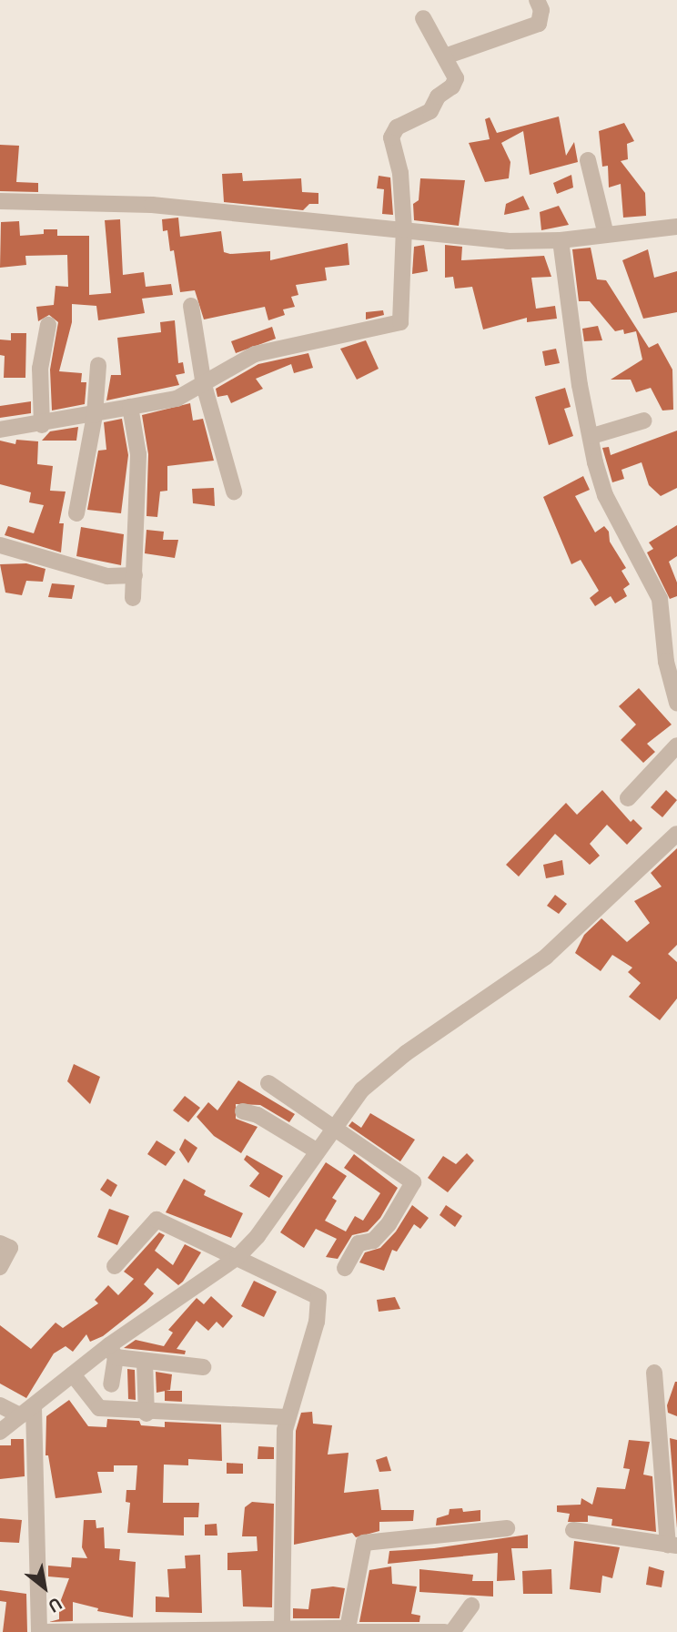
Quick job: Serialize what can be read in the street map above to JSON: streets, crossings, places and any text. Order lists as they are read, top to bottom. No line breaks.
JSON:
{"north":"bottom right"}
